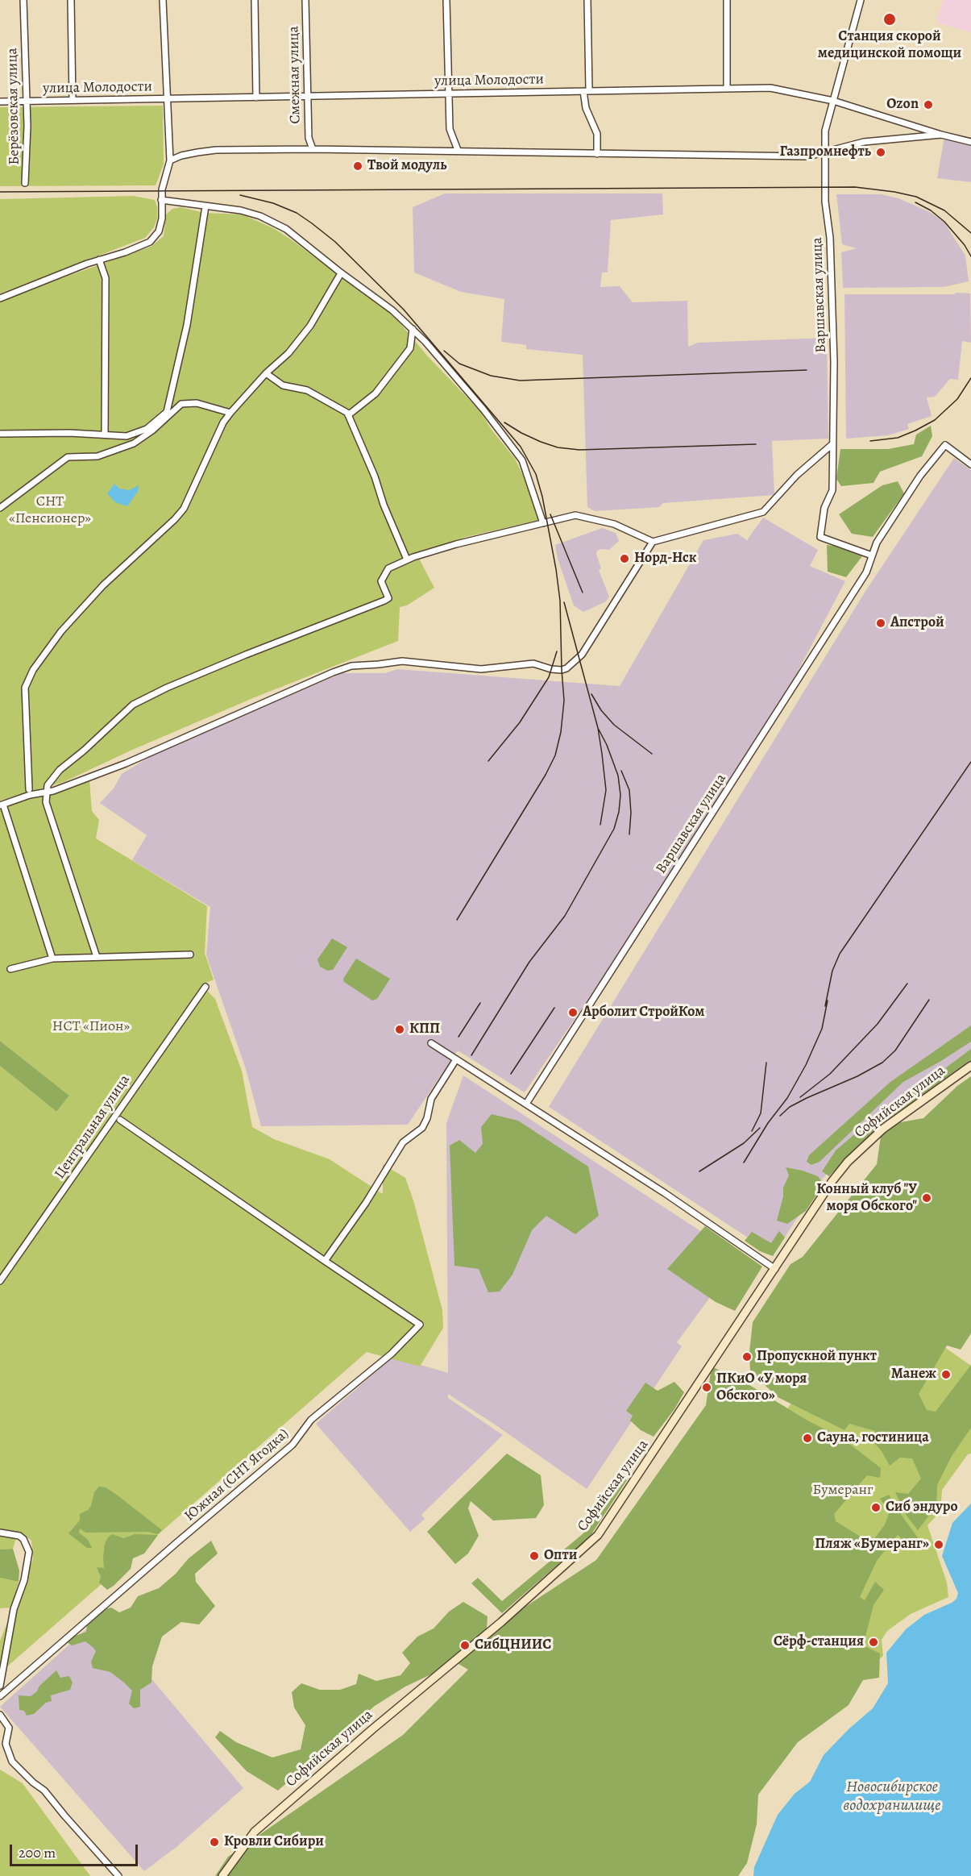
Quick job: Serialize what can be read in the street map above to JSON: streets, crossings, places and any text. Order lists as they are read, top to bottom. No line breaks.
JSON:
{"streets":{"main road":["Софийская улица"],"street":["Смежная улица","улица Молодости","Берёзовская улица","Варшавская улица","Центральная улица","Южная (СНТ Ягодка)"]},"crossings":[["Смежная улица","улица Молодости"],["улица Молодости","Берёзовская улица"],["улица Молодости","Варшавская улица"]],"water":["Новосибирское водохранилище"],"parks":["СНТ «Пенсионер»","НСТ «Пион»","Бумеранг"],"places":["Станция скорой медицинской помощи","Ozon","Газпромнефть","Твой модуль","Норд-Нск","Апстрой","Арболит СтройКом","КПП","Конный клуб \"У моря Обского\"","Пропускной пункт","Манеж","ПКиО «У моря Обского»","Сауна, гостиница","Сиб эндуро","Пляж «Бумеранг»","Опти","Сёрф-станция","СибЦНИИС","Кровли Сибири"],"scale_bar":"200 m"}
